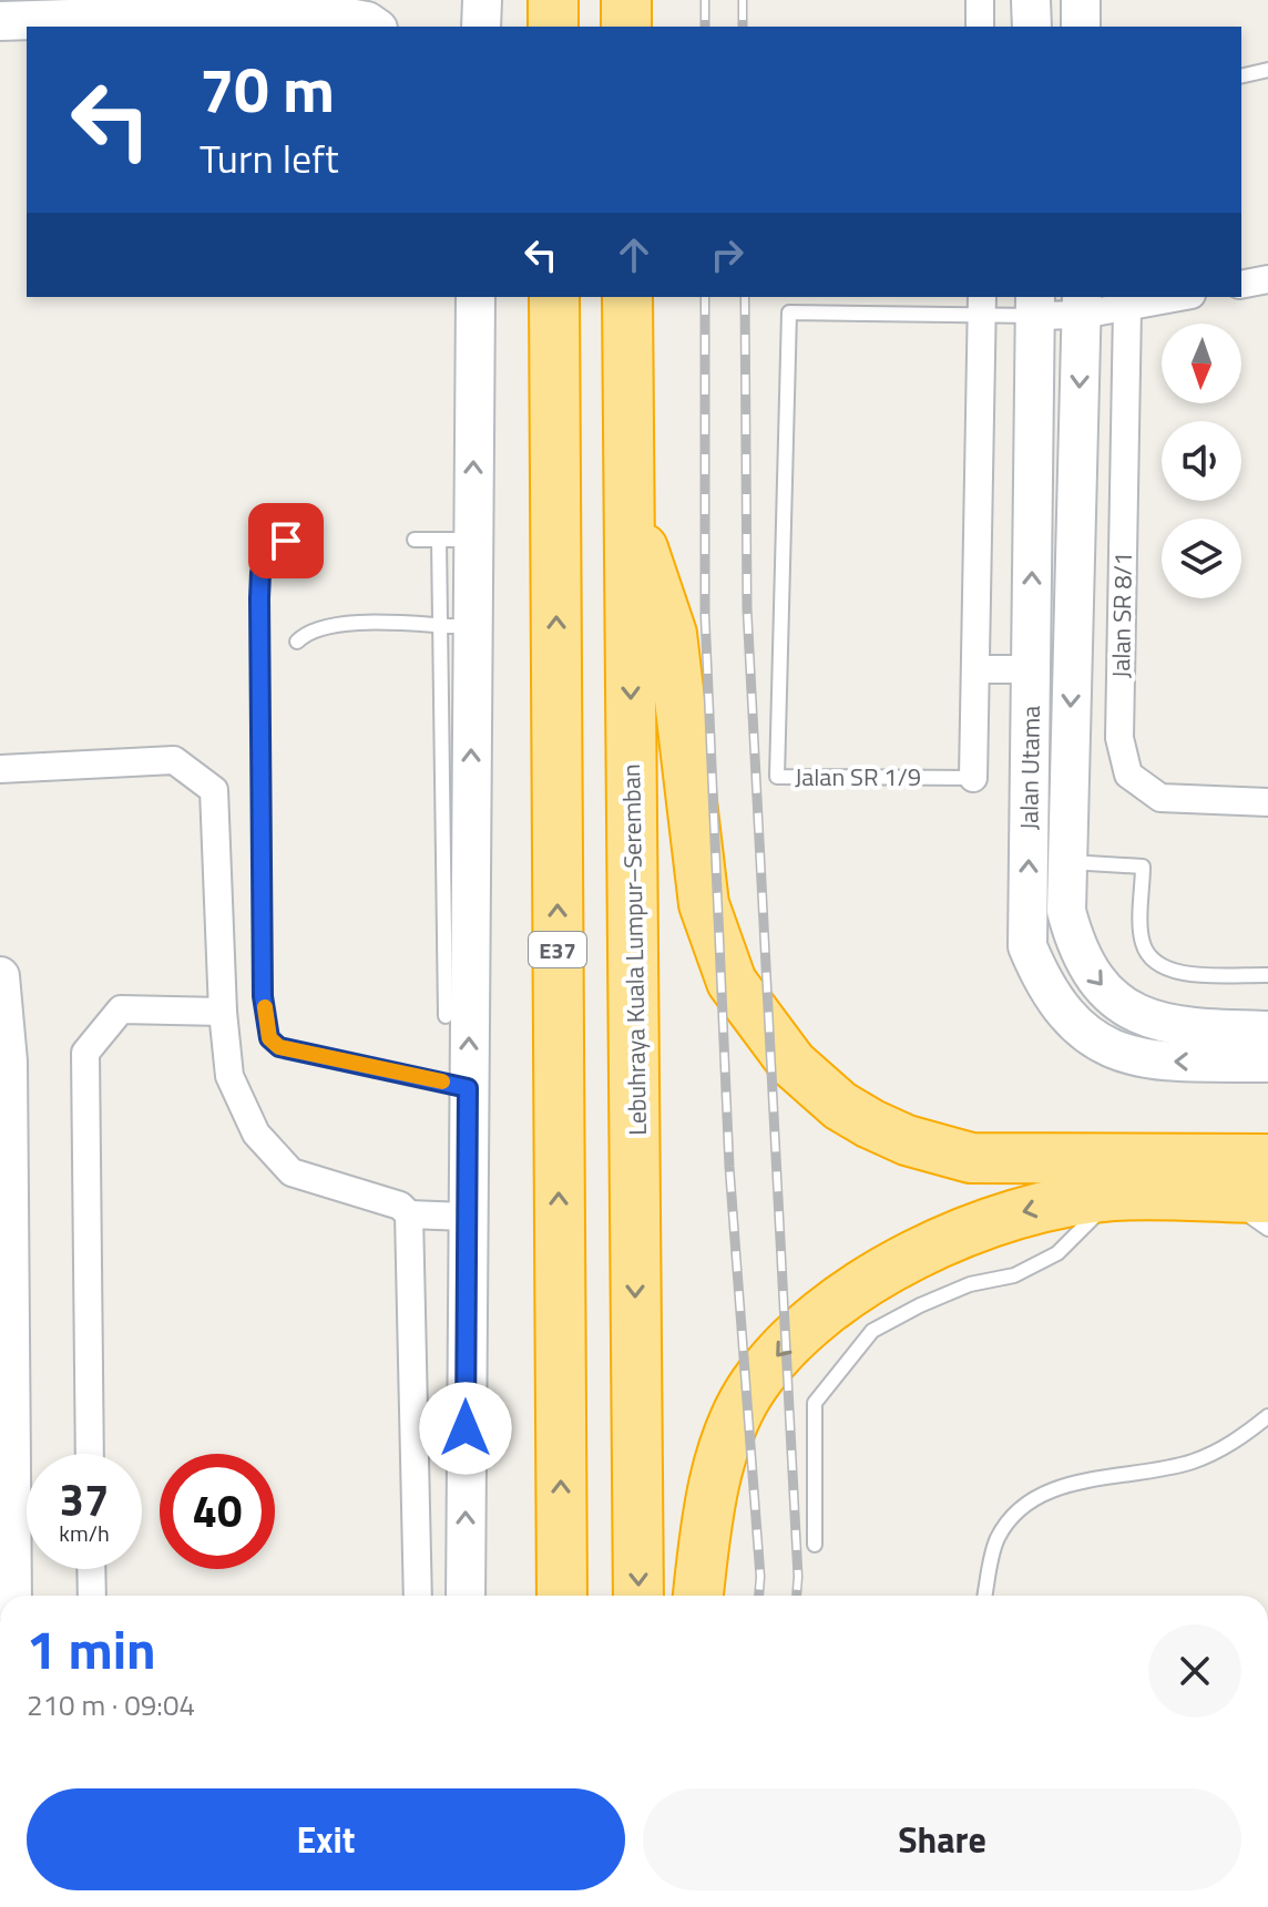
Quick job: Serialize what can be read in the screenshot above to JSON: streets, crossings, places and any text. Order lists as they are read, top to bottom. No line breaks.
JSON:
{"streets":{"highway":["E37","Lebuhraya Kuala Lumpur–Seremban"],"street":["Jalan SR 8/1","Jalan Utama","Jalan SR 1/9"]},"crossings":[["Jalan SR 8/1","Jalan Utama"],["Jalan Utama","Jalan SR 1/9"]],"north":"bottom","page":{"turn":["70 m","Turn left"],"speed":"37 km/h","limit":"40","heading":["1 min","210 m · 09:04"],"buttons":["Exit","Share"]}}
